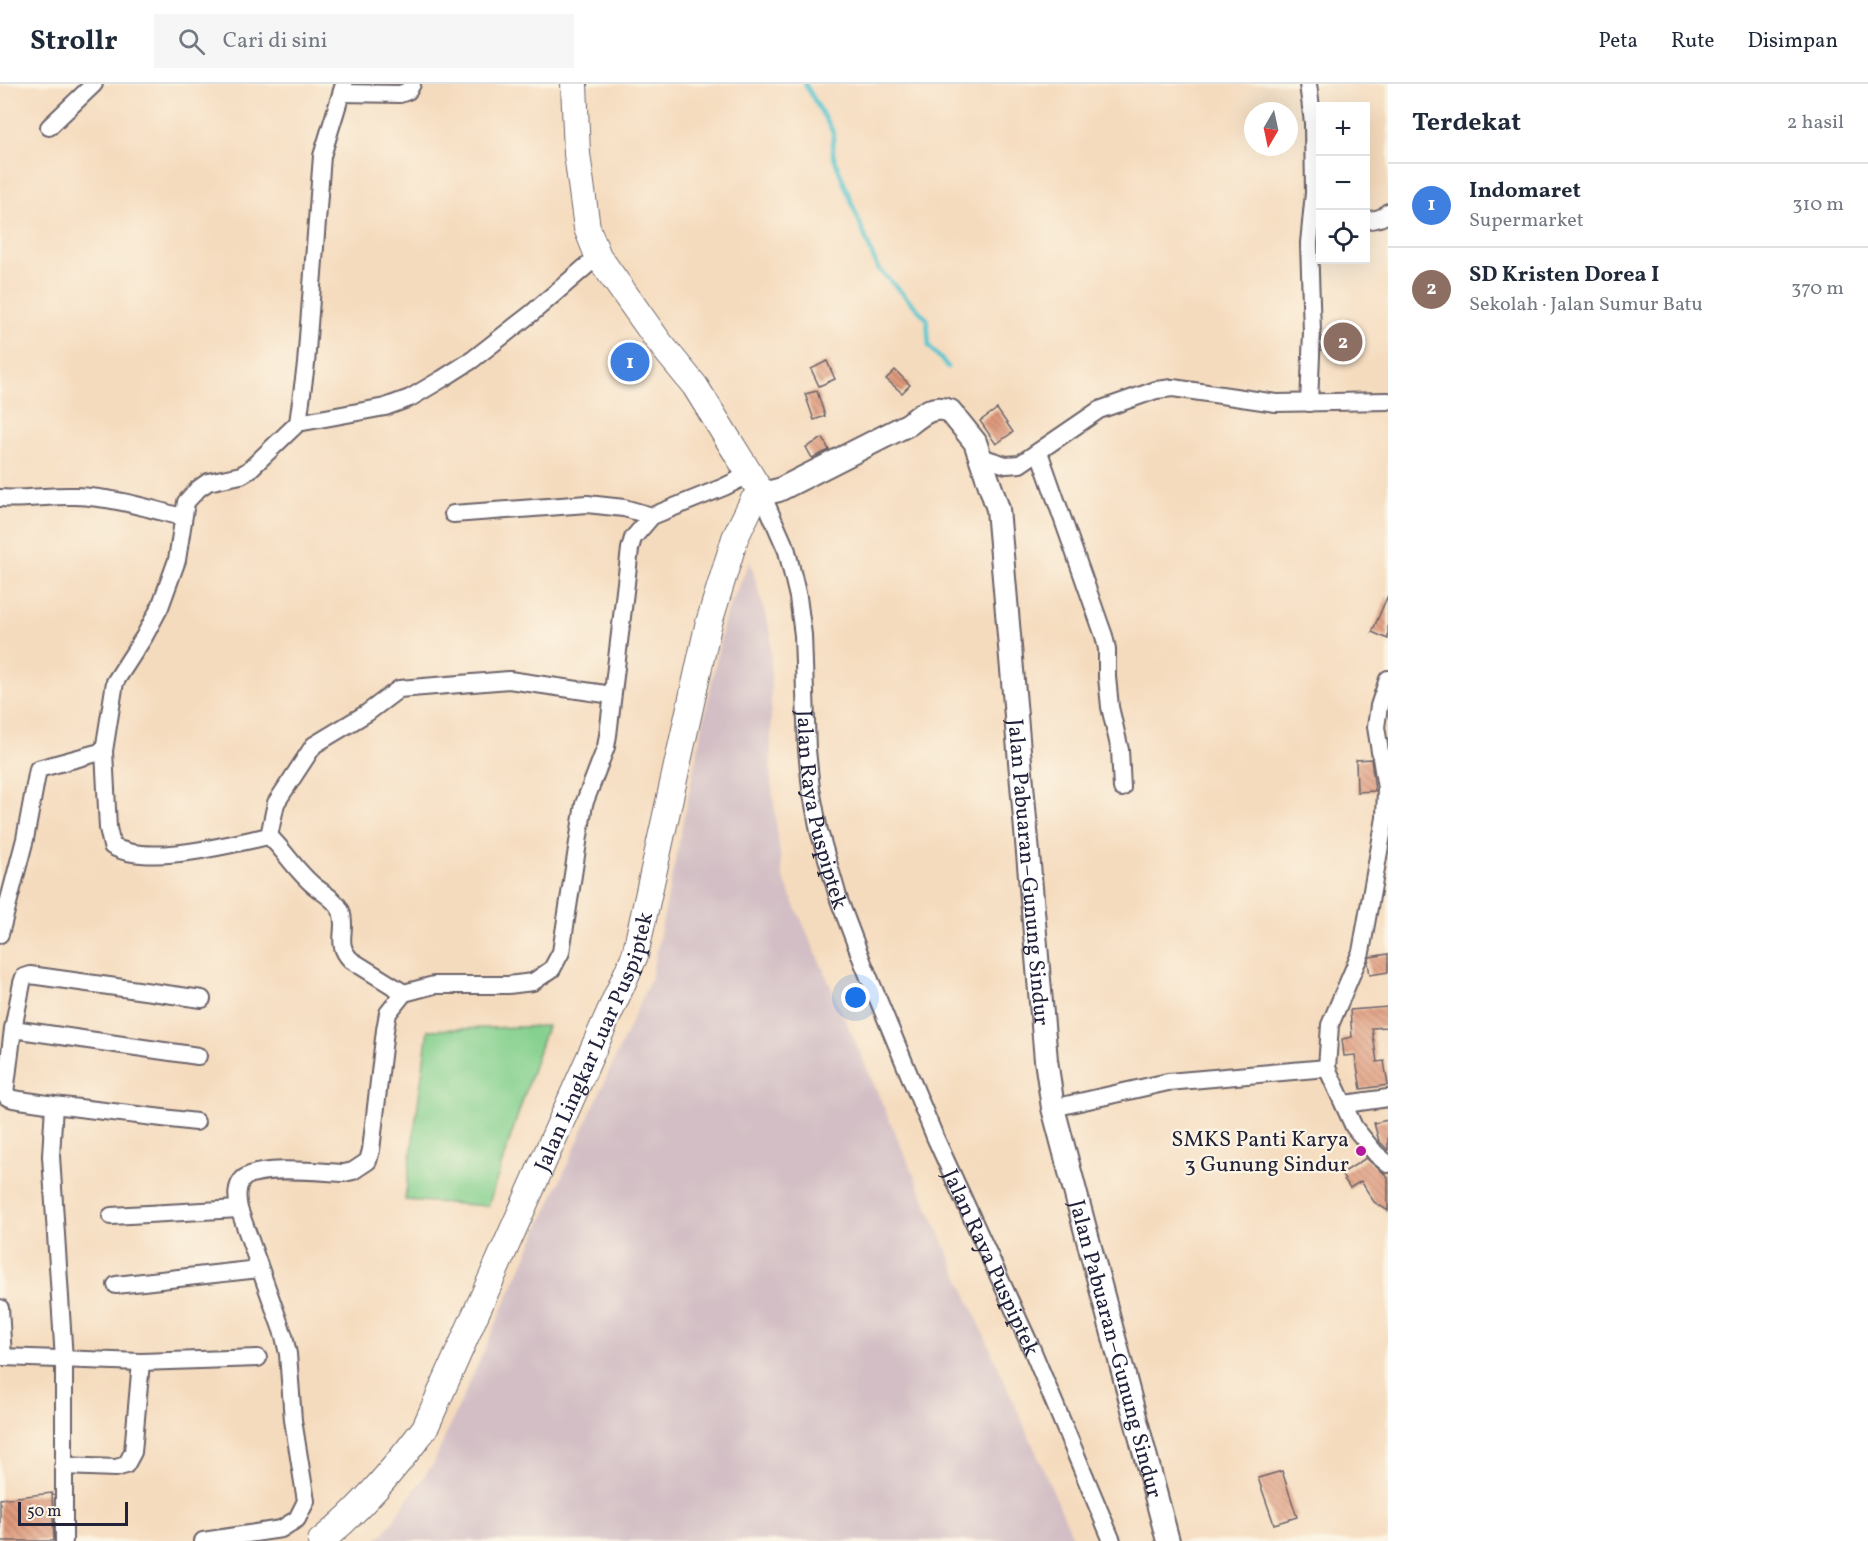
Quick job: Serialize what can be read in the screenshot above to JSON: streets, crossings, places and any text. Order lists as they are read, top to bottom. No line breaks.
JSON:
{"streets":{"main road":["Jalan Raya Puspiptek","Jalan Lingkar Luar Puspiptek"],"street":["Jalan Pabuaran–Gunung Sindur"]},"crossings":[["Jalan Raya Puspiptek","Jalan Pabuaran–Gunung Sindur"],["Jalan Raya Puspiptek","Jalan Lingkar Luar Puspiptek"],["Jalan Pabuaran–Gunung Sindur","Jalan Lingkar Luar Puspiptek"]],"places":["SMKS Panti Karya 3 Gunung Sindur"],"scale_bar":"50 m","north":"bottom","page":{"header":"Strollr","search":"Cari di sini","nav":["Peta","Rute","Disimpan"],"heading":["Terdekat","2 hasil"],"map_buttons":["+","−"],"list":[{"mark":"1","name":"Indomaret","note":"Supermarket","value":"310 m"},{"mark":"2","name":"SD Kristen Dorea I","note":"Sekolah · Jalan Sumur Batu","value":"370 m"}],"pins":["2","1"],"scale":"50 m"}}
